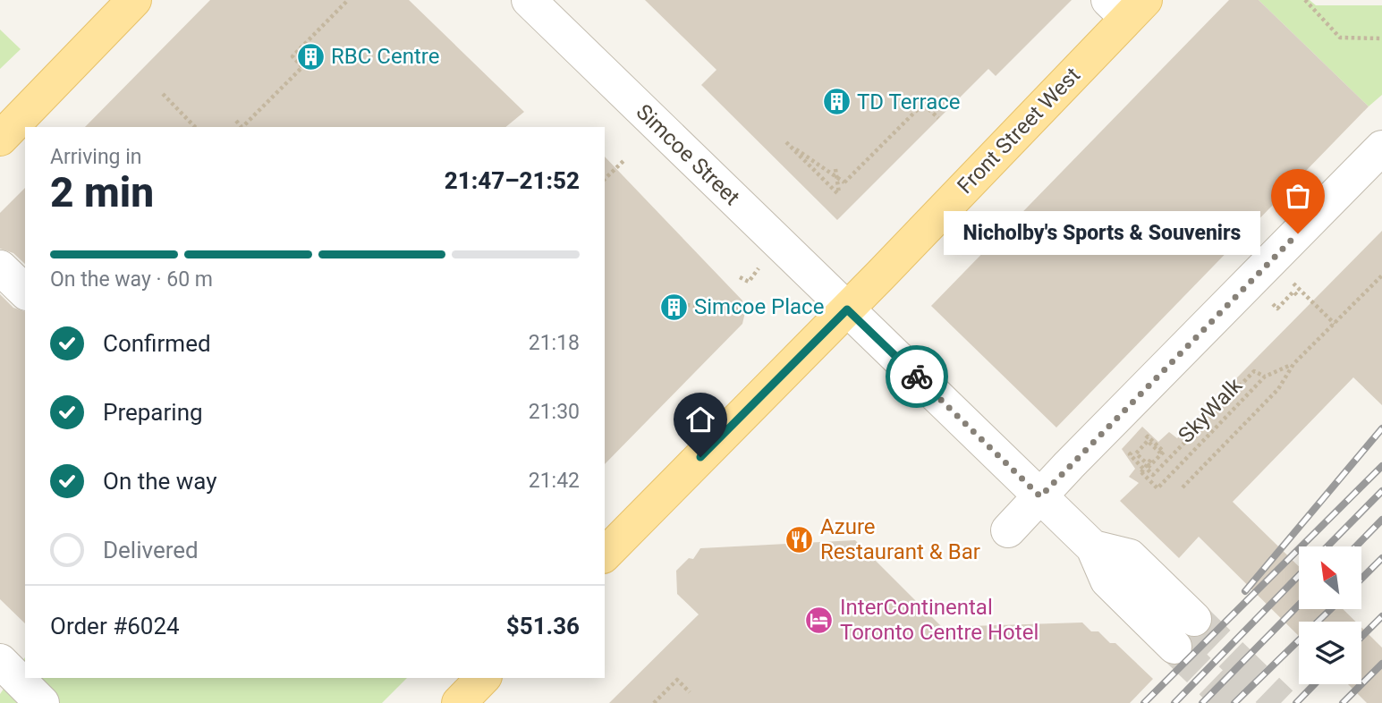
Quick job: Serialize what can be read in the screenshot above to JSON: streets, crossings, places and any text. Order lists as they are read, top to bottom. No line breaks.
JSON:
{"streets":{"main road":["Front Street West"],"street":["Simcoe Street"],"path":["SkyWalk"]},"crossings":[["Front Street West","Simcoe Street"]],"places":{"building":["RBC Centre","TD Terrace","Simcoe Place"],"other":["Nicholby's Sports & Souvenirs"],"restaurant":["Azure Restaurant & Bar"],"hotel":["InterContinental Toronto Centre Hotel"]},"north":"top left","page":{"heading":["2 min","Arriving in","21:47–21:52"],"panel":["Order #6024","$51.36"],"bubble":"Nicholby's Sports & Souvenirs","bar":"On the way · 60 m","list":[["Confirmed","21:18"],["Preparing","21:30"],["On the way","21:42"],"Delivered"]}}
